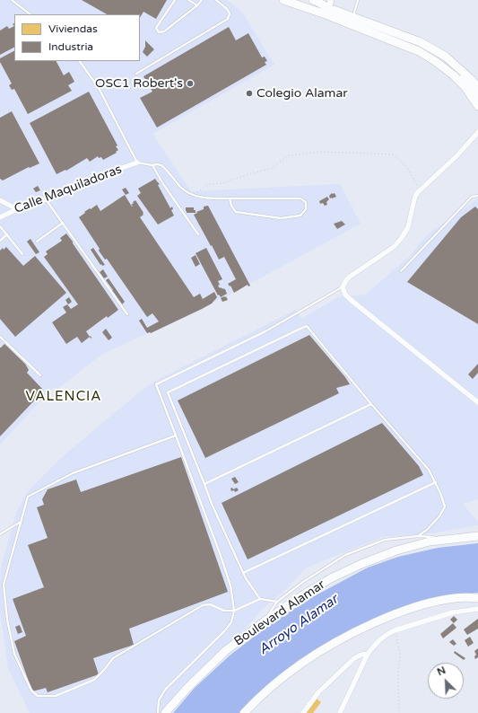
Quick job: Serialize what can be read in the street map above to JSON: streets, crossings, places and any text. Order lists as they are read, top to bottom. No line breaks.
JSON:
{"streets":{"main road":["Boulevard Alamar"],"street":["Calle Maquiladoras"]},"districts":["VALENCIA"],"water":["Arroyo Alamar"],"places":["OSC1 Robert's","Colegio Alamar"],"legend":["Viviendas","Industria"],"north":"top left"}
